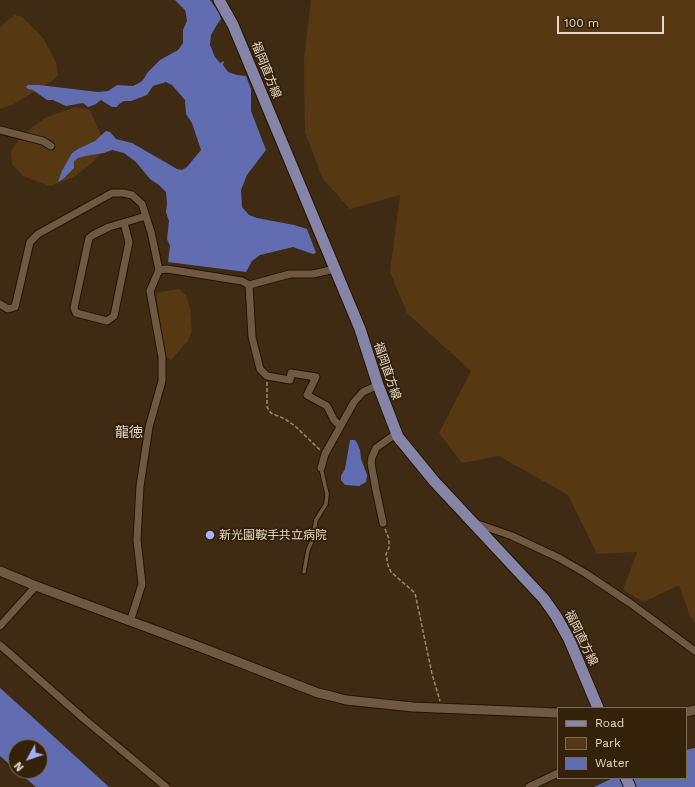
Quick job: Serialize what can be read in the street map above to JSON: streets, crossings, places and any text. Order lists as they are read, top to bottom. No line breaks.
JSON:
{"streets":{"main road":["福岡直方線"]},"districts":["龍徳"],"places":["新光園鞍手共立病院"],"legend":["Road","Park","Water"],"scale_bar":"100 m","north":"bottom left"}
